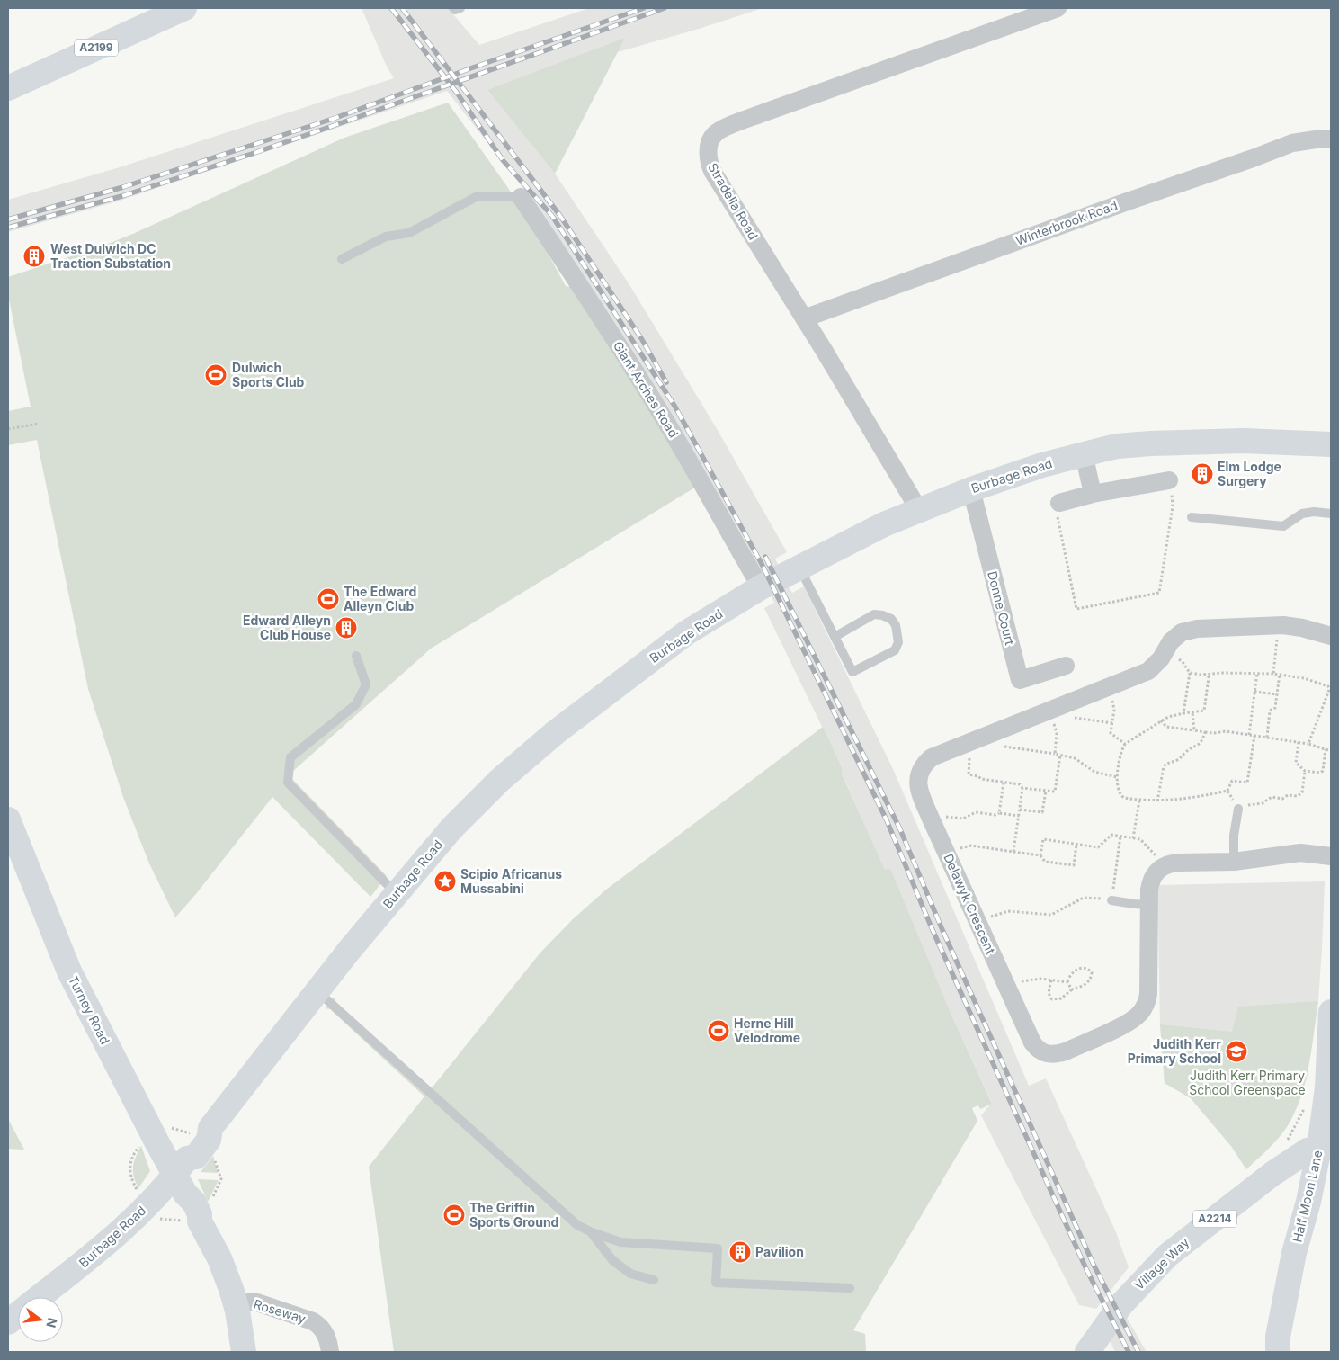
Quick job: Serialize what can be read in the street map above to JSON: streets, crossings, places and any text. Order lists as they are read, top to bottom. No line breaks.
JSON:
{"streets":{"street":["A2199","Stradella Road","Winterbrook Road","Giant Arches Road","Burbage Road","Donne Court","Delawyk Crescent","Turney Road","Half Moon Lane","A2214","Village Way","Roseway"]},"crossings":[["Stradella Road","Winterbrook Road"],["Stradella Road","Burbage Road"],["Giant Arches Road","Burbage Road"],["Burbage Road","Donne Court"],["Burbage Road","Turney Road"],["Turney Road","Roseway"],["Half Moon Lane","Village Way"]],"parks":["Judith Kerr Primary School Greenspace"],"places":{"building":["West Dulwich DC Traction Substation","Elm Lodge Surgery","Edward Alleyn Club House","Pavilion"],"sports":["Dulwich Sports Club","The Edward Alleyn Club","Herne Hill Velodrome","The Griffin Sports Ground"],"place":["Scipio Africanus Mussabini"],"school or university":["Judith Kerr Primary School"]},"north":"right"}
